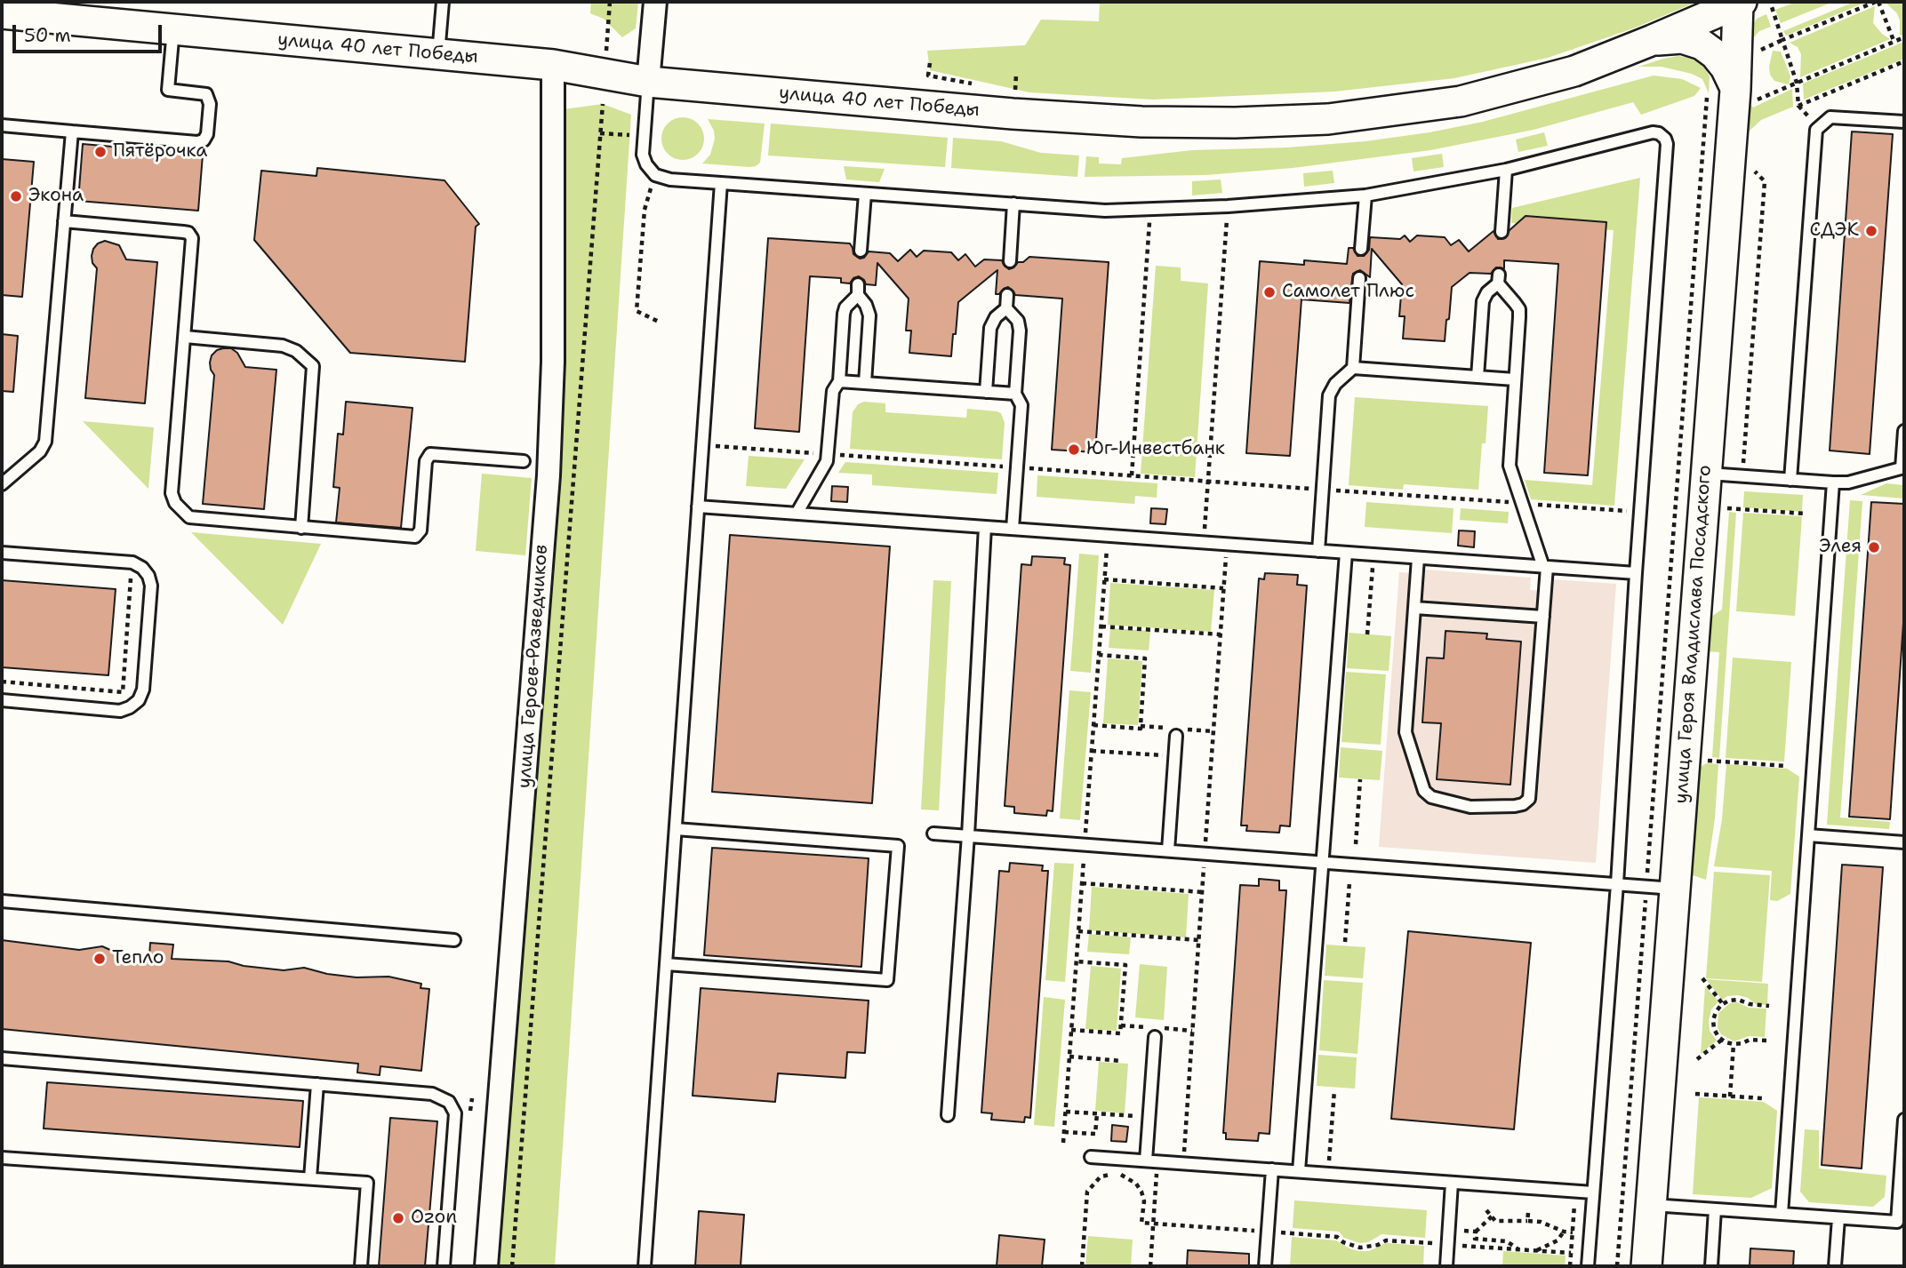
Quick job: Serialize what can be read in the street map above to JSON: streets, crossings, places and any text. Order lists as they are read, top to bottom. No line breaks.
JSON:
{"streets":{"street":["улица 40 лет Победы","улица Героя Владислава Посадского","улица Героев-Разведчиков"]},"crossings":[["улица 40 лет Победы","улица Героя Владислава Посадского"],["улица 40 лет Победы","улица Героев-Разведчиков"]],"places":["Пятёрочка","Экона","СДЭК","Самолет Плюс","Юг-Инвестбанк","Элея","Тепло","Ozon"],"scale_bar":"50 m"}
